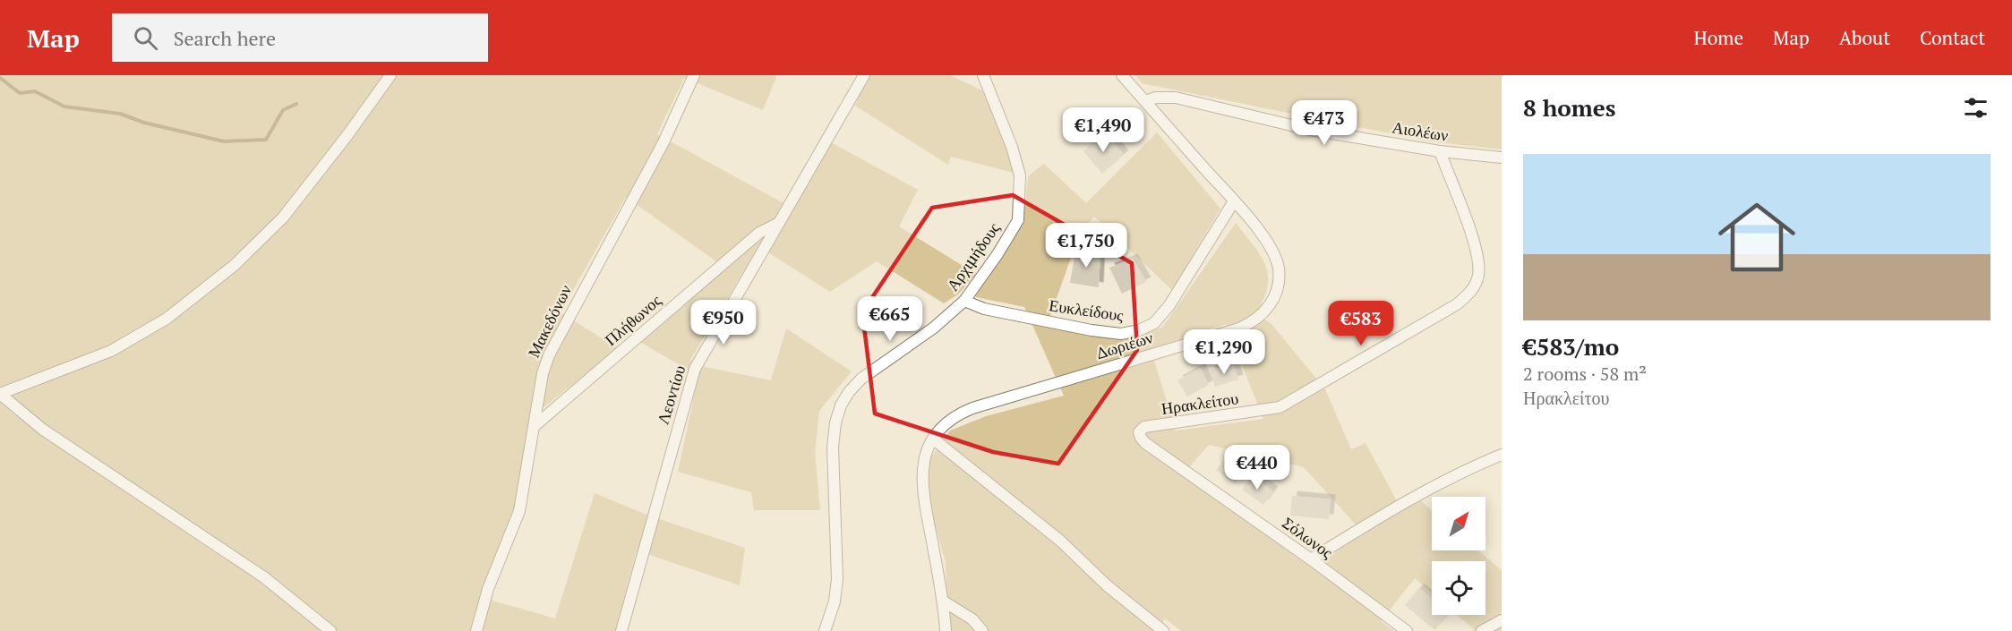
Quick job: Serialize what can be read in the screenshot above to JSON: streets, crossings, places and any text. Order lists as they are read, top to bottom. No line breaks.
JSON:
{"streets":{"street":["Αιολέων","Αρχιμήδους","Ευκλείδους","Πλήθωνος","Μακεδόνων","Δωριέων","Λεοντίου","Ηρακλείτου","Σόλωνος"]},"crossings":[["Αιολέων","Δωριέων"],["Αιολέων","Ηρακλείτου"],["Αρχιμήδους","Ευκλείδους"],["Ευκλείδους","Δωριέων"],["Πλήθωνος","Μακεδόνων"],["Πλήθωνος","Λεοντίου"],["Ηρακλείτου","Σόλωνος"]],"north":"top right","page":{"header":"Map","search":"Search here","nav":["Home","Map","About","Contact"],"heading":"8 homes","price":["€473","€1,490","€1,750","€665","€950","€583","€1,290","€440"],"list":[{"name":"€583/mo","note":"2 rooms · 58 m² · Ηρακλείτου"}]}}
